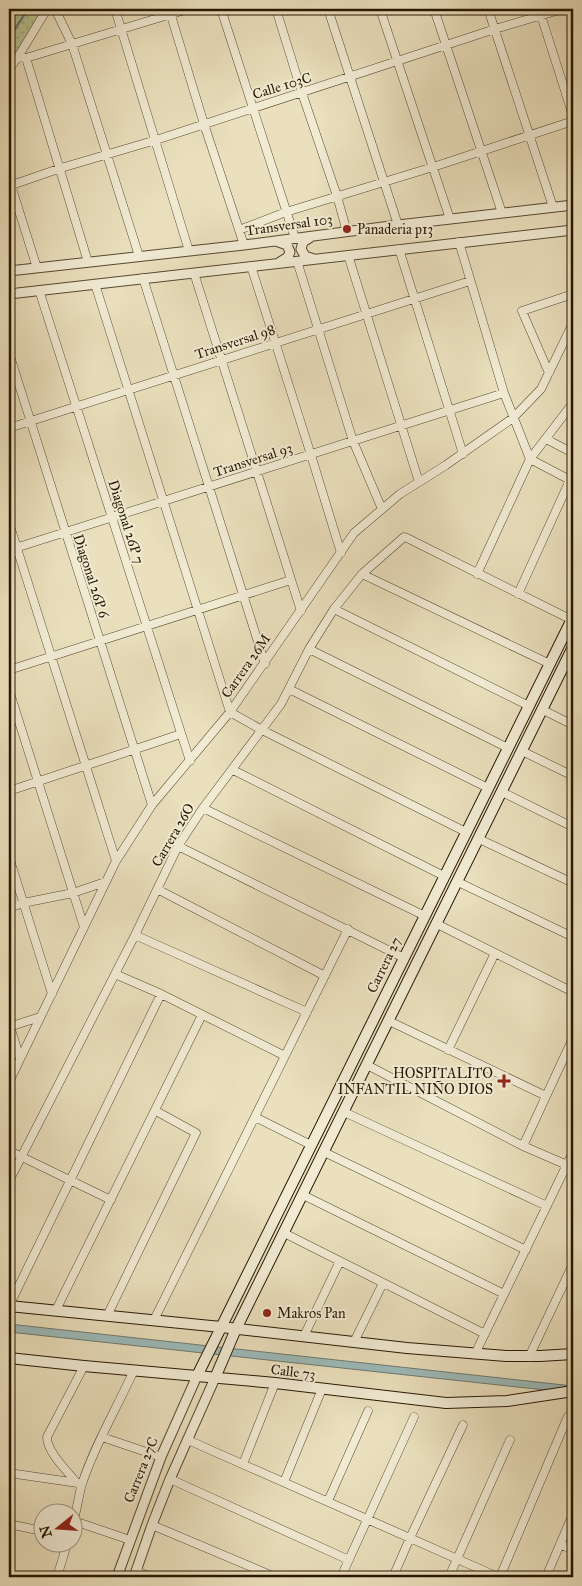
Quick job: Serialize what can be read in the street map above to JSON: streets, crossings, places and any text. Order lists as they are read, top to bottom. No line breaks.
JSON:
{"streets":{"main road":["Carrera 27","Calle 73"],"street":["Calle 103C","Transversal 103","Transversal 98","Transversal 93","Diagonal 26P 7","Diagonal 26P 6","Carrera 26M","Carrera 26O","Carrera 27C"]},"crossings":[["Transversal 98","Diagonal 26P 7"],["Transversal 98","Diagonal 26P 6"],["Transversal 93","Diagonal 26P 7"],["Transversal 93","Diagonal 26P 6"],["Diagonal 26P 7","Carrera 26M"],["Diagonal 26P 6","Carrera 26M"],["Calle 73","Carrera 27C"]],"places":{"other":["Panaderia p13","Makros Pan"],"health":["HOSPITALITO INFANTIL NIÑO DIOS"]},"north":"left"}
